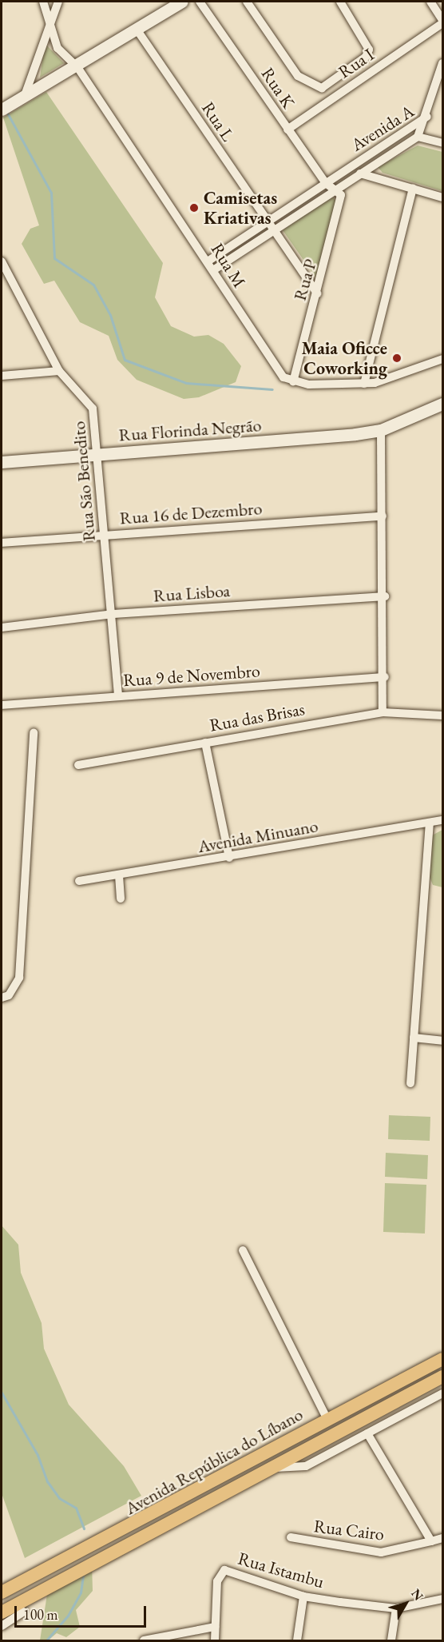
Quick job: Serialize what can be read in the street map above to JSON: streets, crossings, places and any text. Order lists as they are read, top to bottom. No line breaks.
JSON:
{"streets":{"main road":["Avenida República do Líbano"],"street":["Rua I","Rua K","Rua L","Avenida A","Rua M","Rua P","Rua Florinda Negrão","Rua São Benedito","Rua 16 de Dezembro","Rua Lisboa","Rua 9 de Novembro","Rua das Brisas","Avenida Minuano","Rua Cairo","Rua Istambu"]},"crossings":[["Rua I","Rua K"],["Rua K","Avenida A"],["Rua K","Rua P"],["Rua L","Avenida A"],["Rua L","Rua P"],["Avenida A","Rua M"],["Avenida A","Rua P"],["Rua M","Rua P"],["Rua Florinda Negrão","Rua São Benedito"],["Rua São Benedito","Rua 16 de Dezembro"],["Rua São Benedito","Rua Lisboa"],["Rua São Benedito","Rua 9 de Novembro"]],"places":["Camisetas Kriativas","Maia Oficce Coworking"],"scale_bar":"100 m","north":"top right"}
